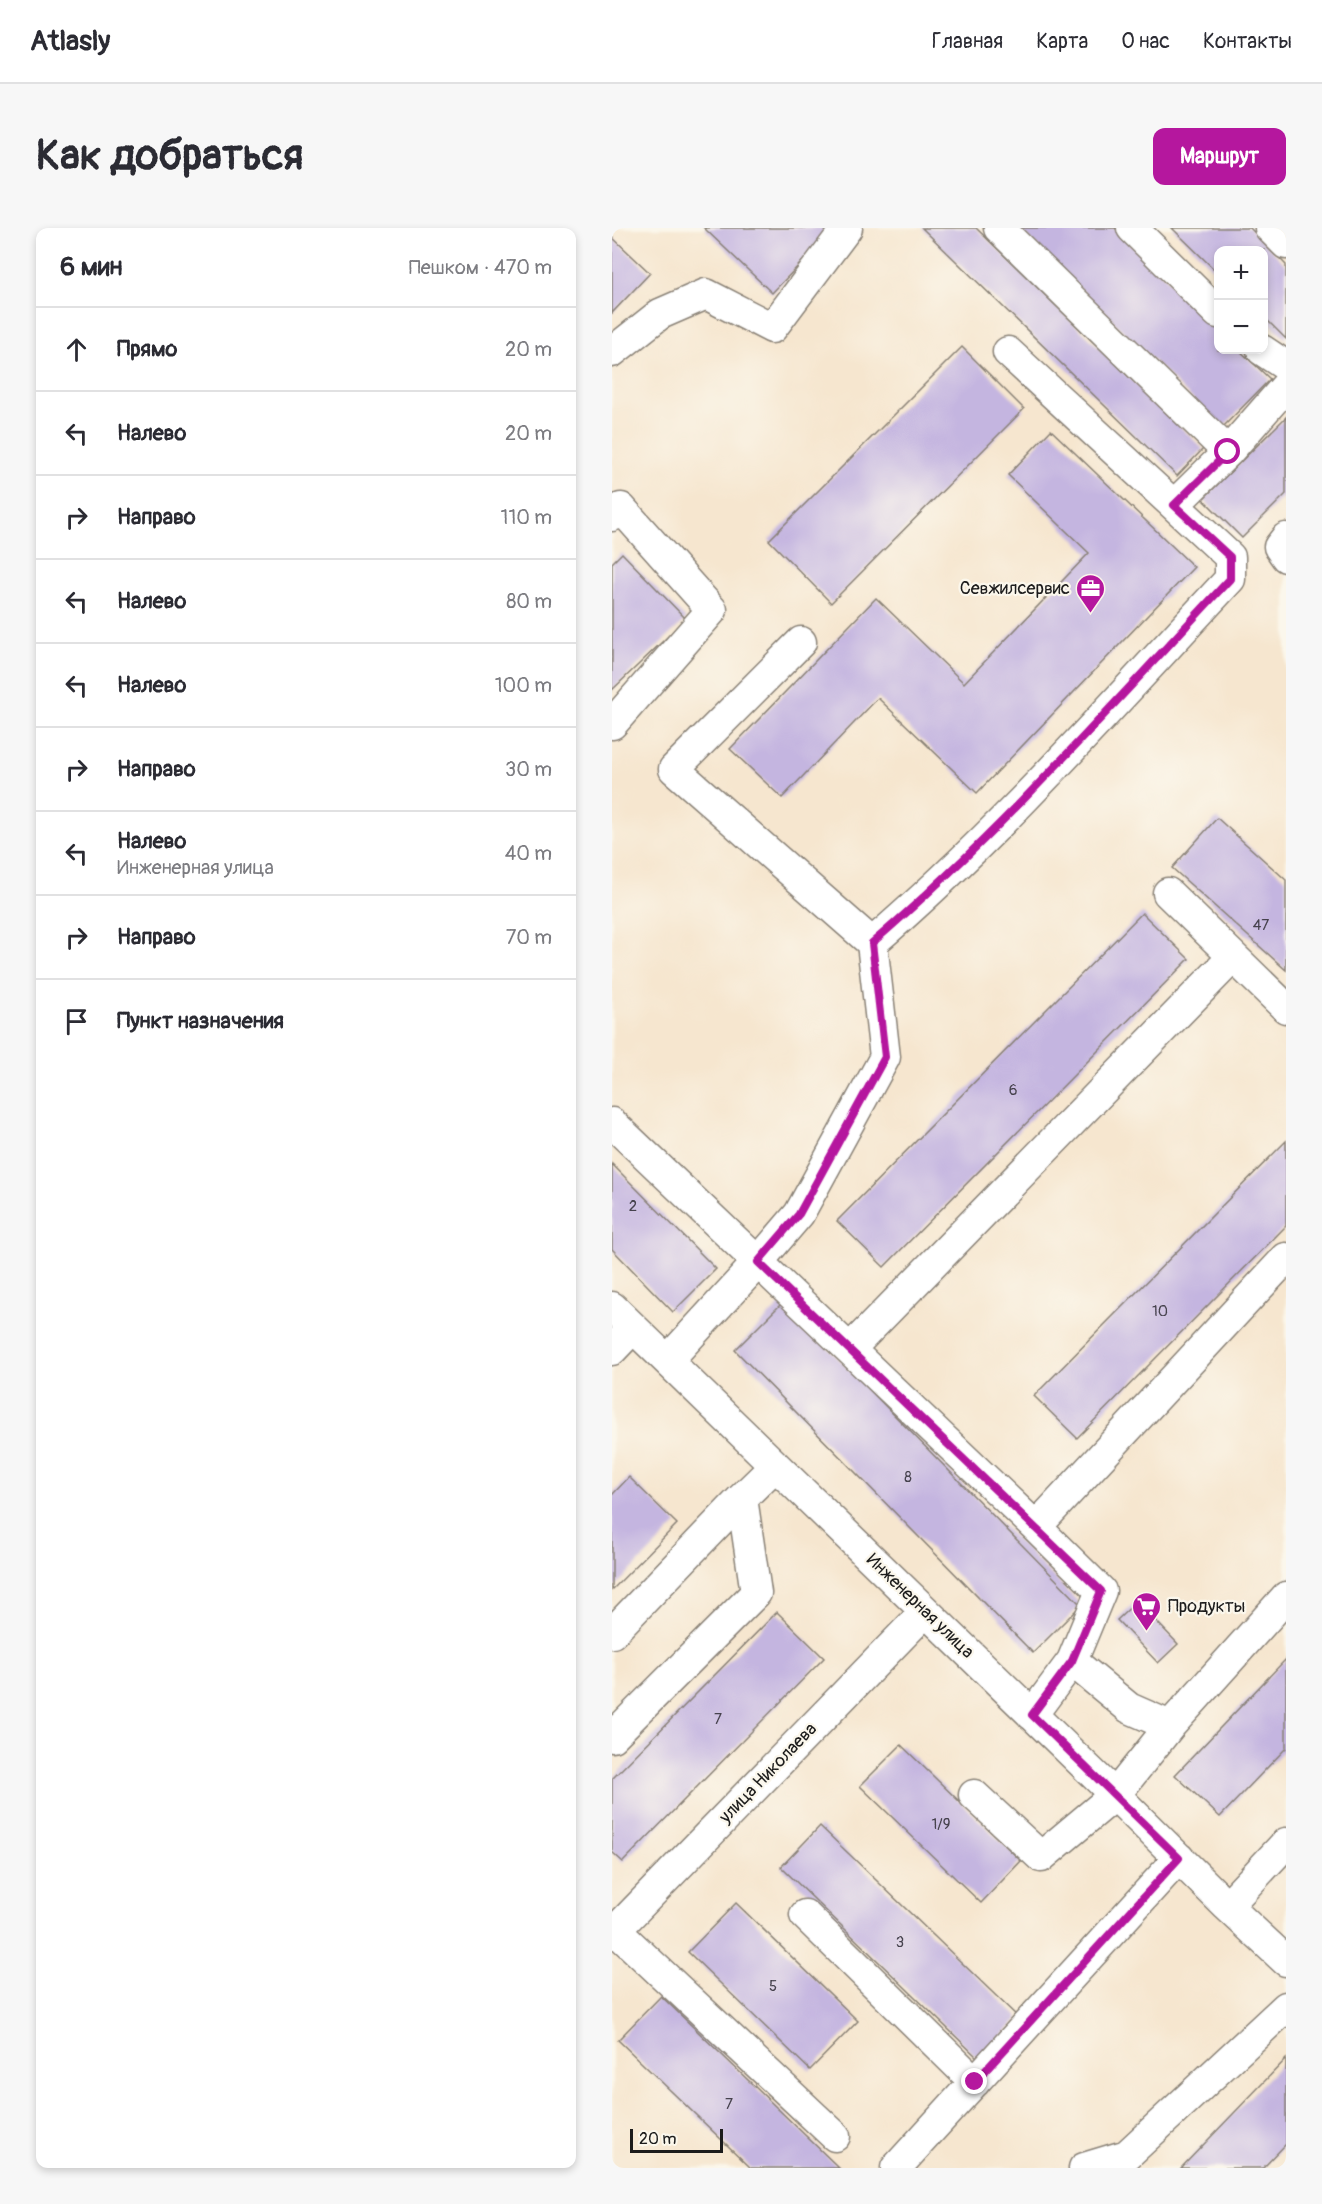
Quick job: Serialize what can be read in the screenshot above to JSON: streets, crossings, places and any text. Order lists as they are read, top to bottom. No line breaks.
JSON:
{"streets":{"street":["Инженерная улица","улица Николаева"]},"crossings":[["Инженерная улица","улица Николаева"]],"places":{"office":["Севжилсервис"],"supermarket":["Продукты"]},"house_numbers":["47","6","2","10","8","7","1/9","3","5","7"],"scale_bar":"20 m","page":{"header":"Atlasly","nav":["Главная","Карта","О нас","Контакты"],"buttons":"Маршрут","title":"Как добраться","heading":["6 мин","Пешком · 470 m"],"map_buttons":["+","−"],"list":[["Прямо","20 m"],["Налево","20 m"],["Направо","110 m"],["Налево","80 m"],["Налево","100 m"],["Направо","30 m"],["Налево","Инженерная улица","40 m"],["Направо","70 m"],"Пункт назначения"],"scale":"20 m"}}
